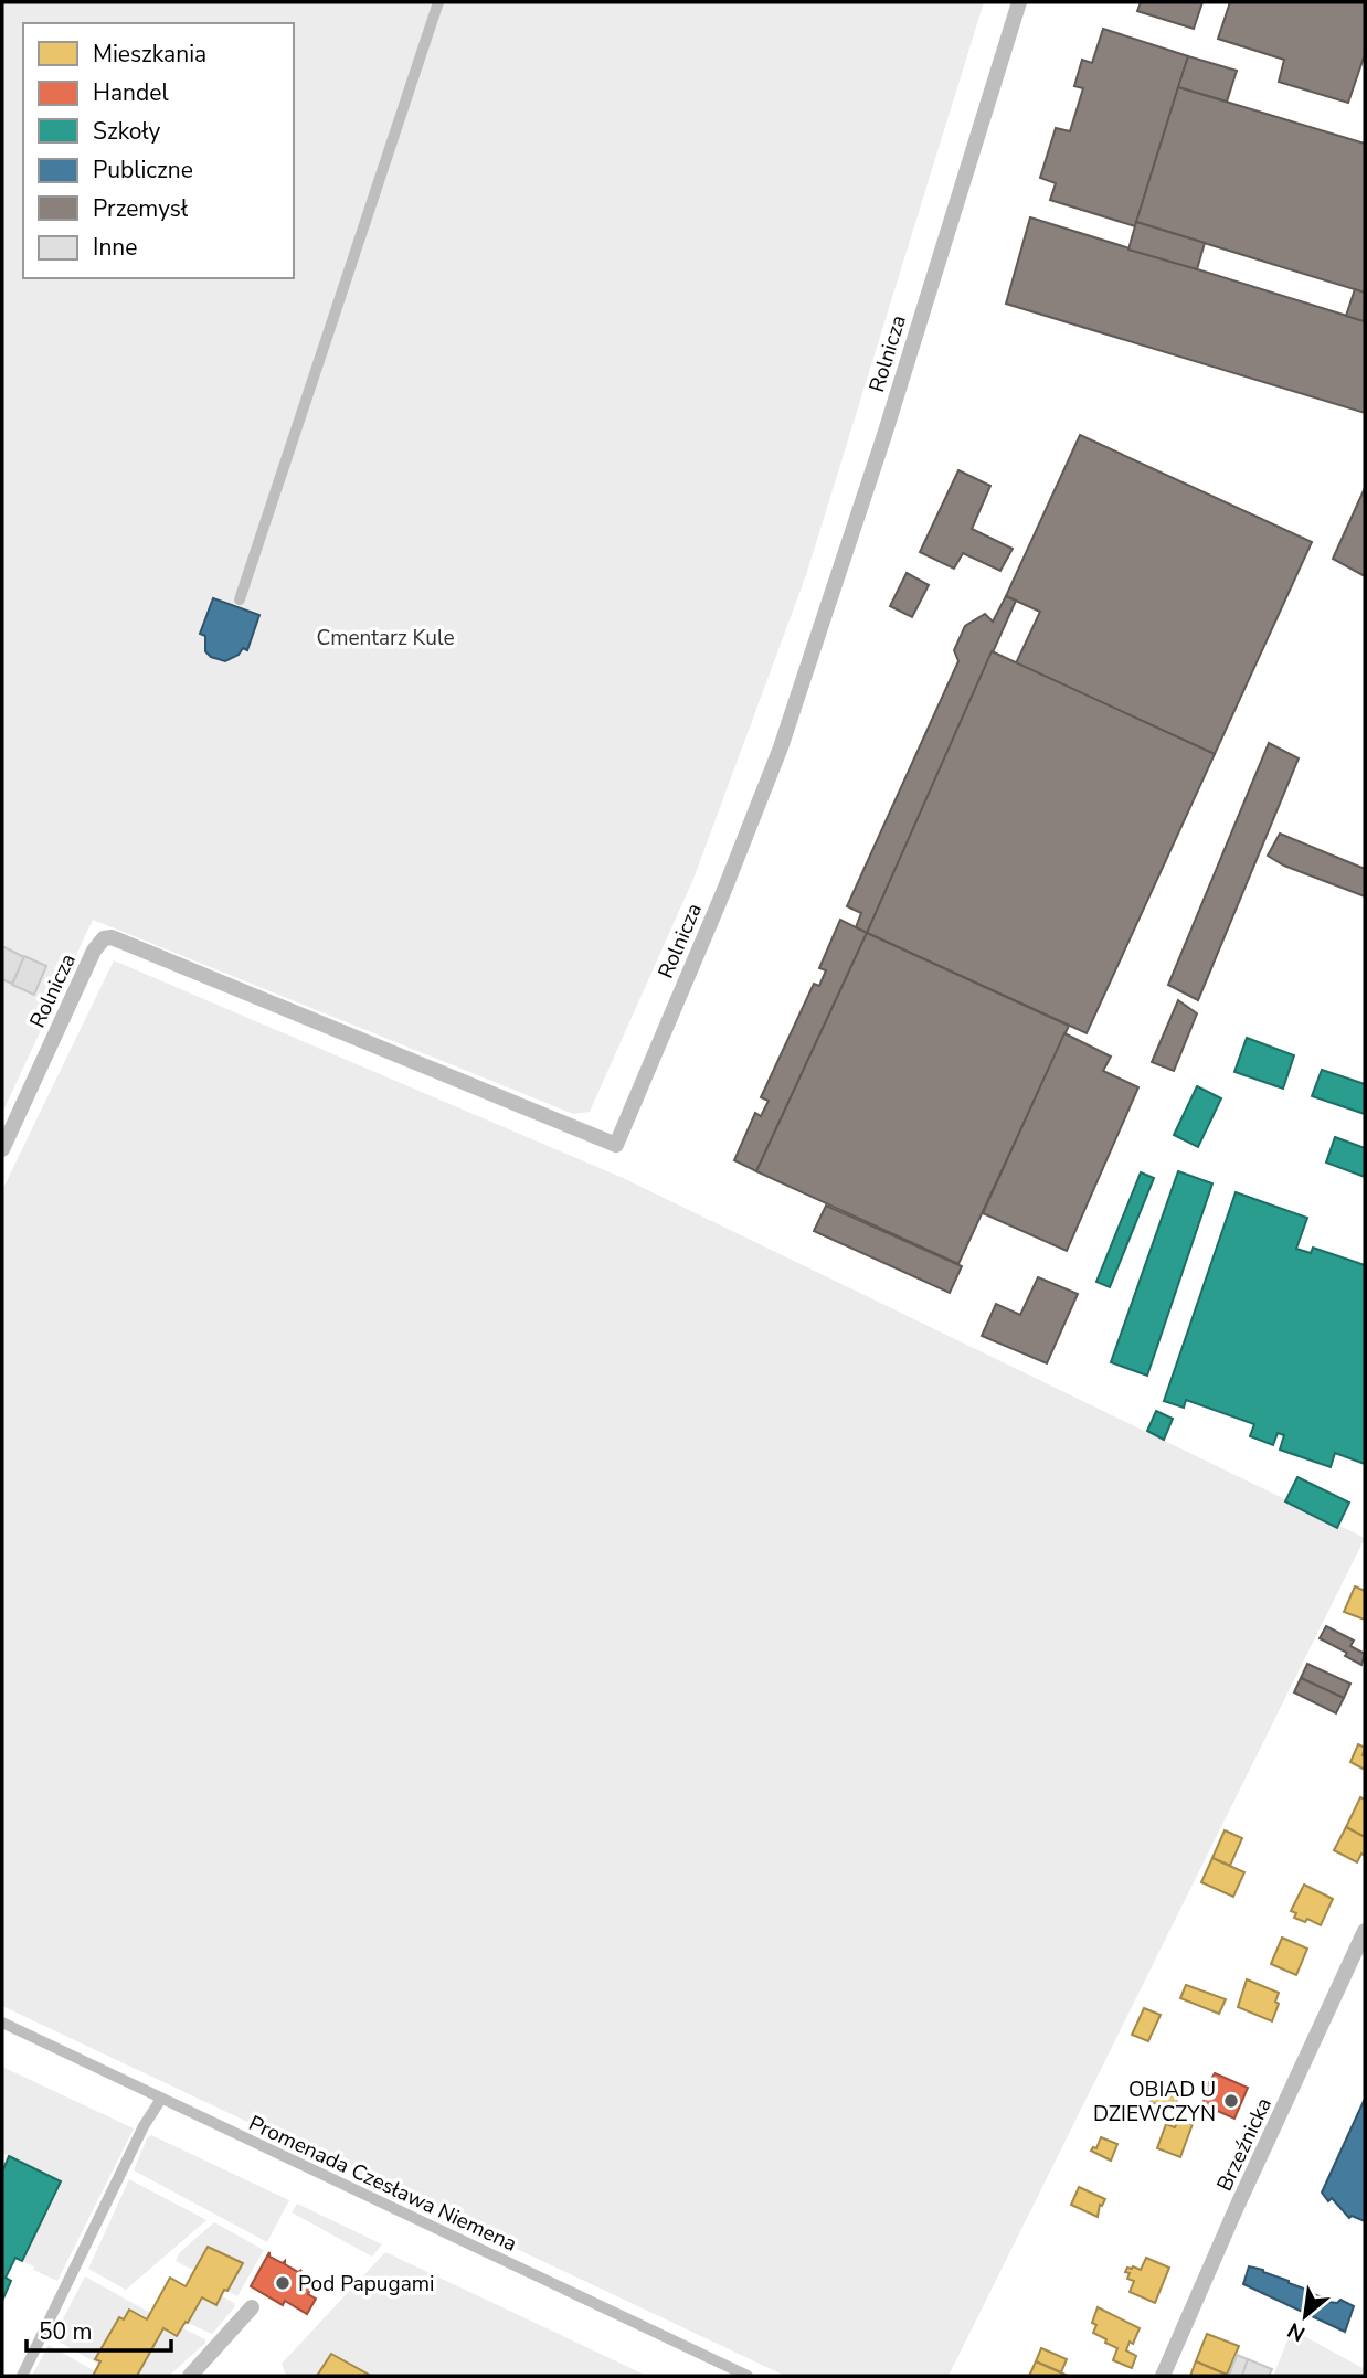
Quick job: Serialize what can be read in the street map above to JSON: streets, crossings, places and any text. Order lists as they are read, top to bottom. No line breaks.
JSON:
{"streets":{"street":["Rolnicza","Brzeźnicka","Promenada Czesława Niemena"]},"parks":["Cmentarz Kule"],"places":["OBIAD U DZIEWCZYN","Pod Papugami"],"legend":["Mieszkania","Handel","Szkoły","Publiczne","Przemysł","Inne"],"scale_bar":"50 m","north":"bottom left"}
